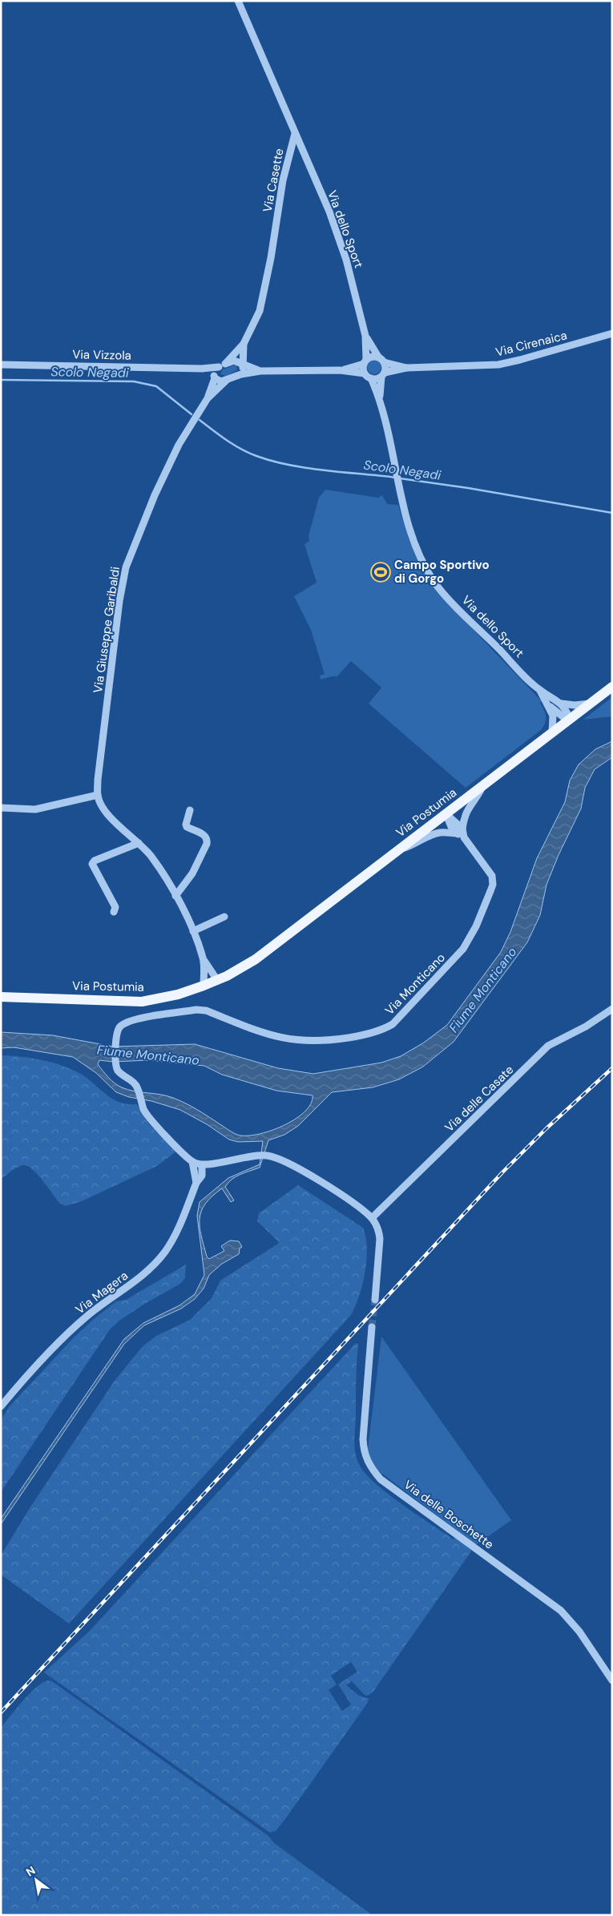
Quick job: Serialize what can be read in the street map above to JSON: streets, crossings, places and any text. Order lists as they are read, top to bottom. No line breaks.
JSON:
{"streets":{"main road":["Via Postumia"],"street":["Via Casette","Via dello Sport","Via Cirenaica","Via Vizzola","Via Giuseppe Garibaldi","Via Monticano","Via delle Casate","Via Magera","Via delle Boschette"]},"crossings":[["Via Casette","Via dello Sport"],["Via Casette","Via Vizzola"],["Via dello Sport","Via Cirenaica"],["Via Giuseppe Garibaldi","Via Postumia"]],"water":["Scolo Negadi","Fiume Monticano"],"places":{"sports":["Campo Sportivo di Gorgo"]},"north":"top left"}
